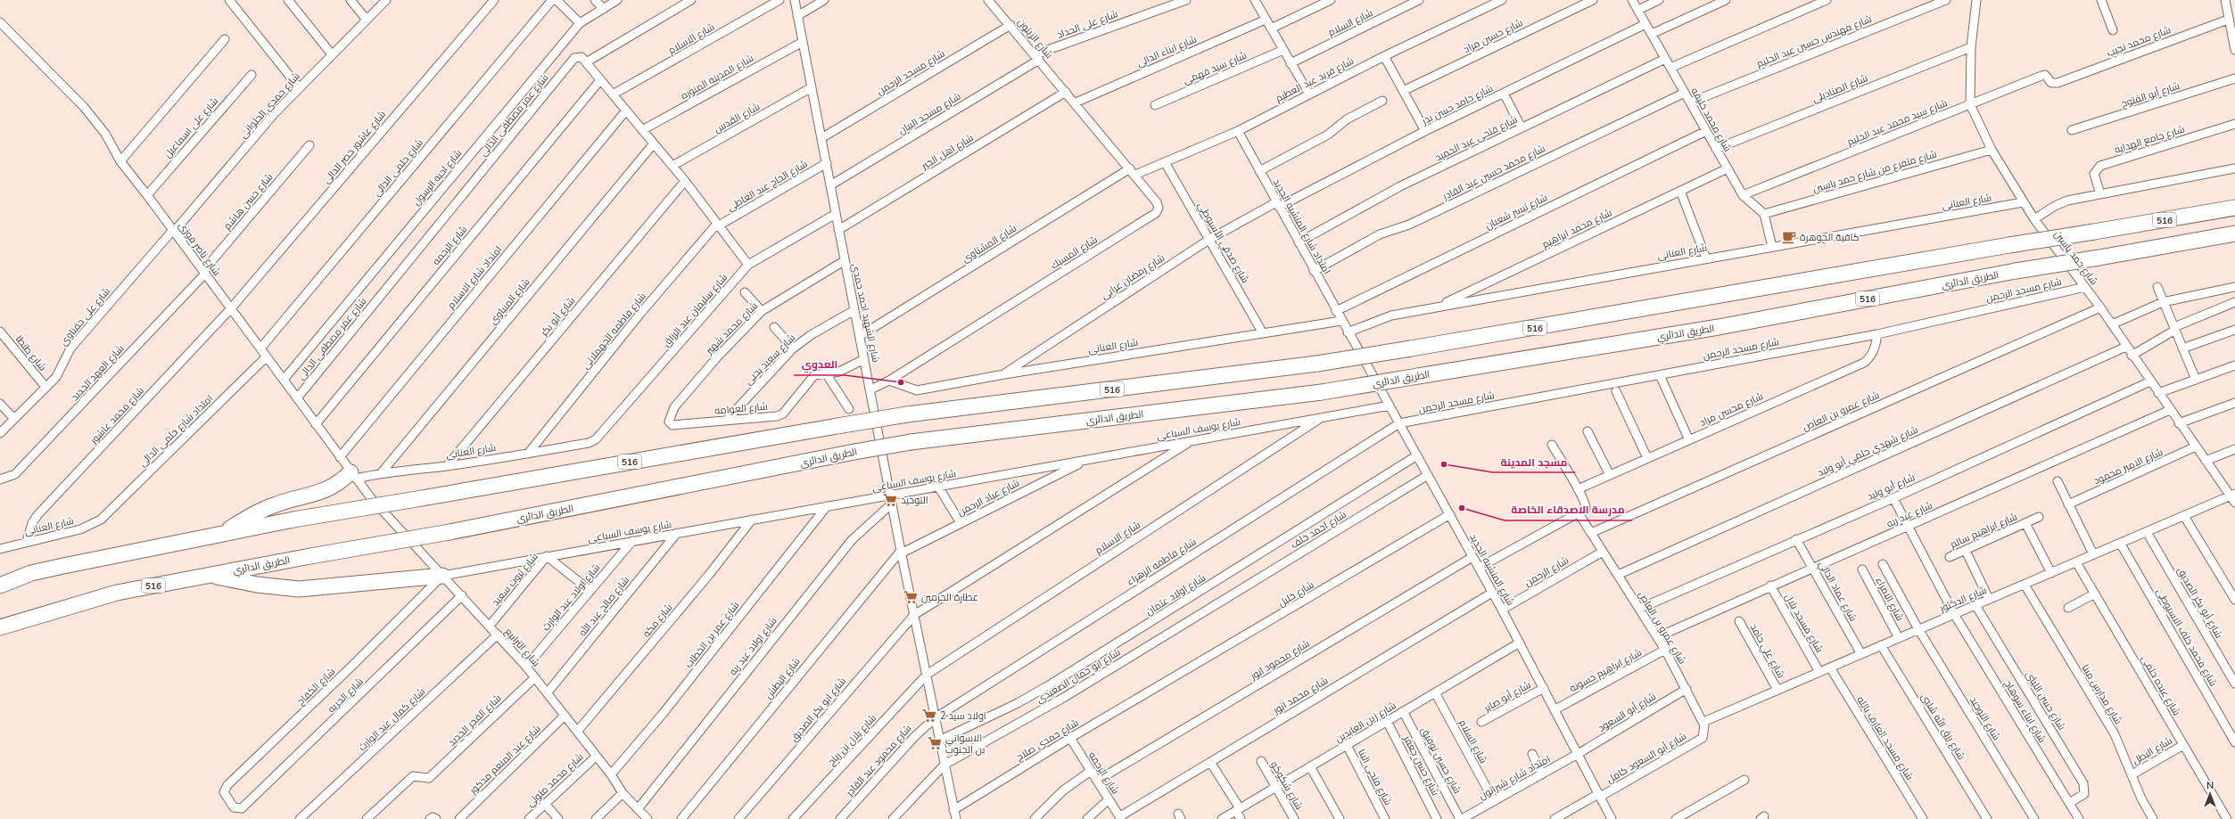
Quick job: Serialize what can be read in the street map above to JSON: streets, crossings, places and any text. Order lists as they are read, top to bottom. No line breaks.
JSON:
{"streets":{"highway":["516","الطريق الدائري"],"street":["شارع السلام","شارع على الحداد","شارع حسين مراد","شارع الاسلام","شارع الزيتون","شارع مهندس حسين عبد الحليم","شارع محمد نجيب","شارع ابناء الدالى","شارع سيد فهمى","شارع مسجد الرحمن","شارع المدينه المنوره","شارع فريد عبد العظيم","شارع الصناديلى","شارع أبو الفتوح","شارع حامد حسن بدر","شارع حمدى الحلوانى","شارع مسجد البيان","شارع عمر مصطفى الدالى","شارع القدس","شارع محمد خليفه","شارع سيد محمد عبد الحليم","شارع على اسماعيل","شارع فتحى عبد الحميد","شارع جامع الهدايه","شارع عاشور خضر الدالى","شارع اهل الخير","شارع حلمى الدالى","شارع متفرع من شارع حمد ياسين","شارع محمد حسين عبد القادر","شارع احبه الرسول","شارع الحاج عبد العاطى","شارع حسن هاشم","شارع العنانى","شارع تيسر شعبان","امتداد شارع المنشيه الجديد","شارع محمد ابراهيم","شارع صدقي الأسيوطي","شارع المشتاوى","شارع الرحمه","شارع ناصر فوزى","شارع المسبك","شارع حمد ياسين","شارع رمضان عرابى","امتداد شارع الاسلام","شارع المنياوى","شارع سليمان عبد الرزاق","شارع الشهيد احمد حمدى","شارع على حفناوى","شارع أبو بكر","شارع محمد شهير","شارع فاطمه الجهملانى","شارع طنطا","شارع سعيد يحيى","شارع العهد الجديد","شارع العوامه","شارع محسن مراد","شارع عمرو بن العاص","شارع محمد عاشور","شارع يوسف السباعى","امتداد شارع حلمى الدالى","شارع شهدي حلمي أبو وليد","شارع الامير محمود","شارع أبو وليد","شارع عباد الرحمن","شارع عبد ربه","شارع احمد خلف","شارع ابراهيم سالم","شارع فاطمه الزهراء","شارع المنشيه الجديد","شارع الرحمن","شارع ثروت سعيد","شارع عماد الدالي","شارع خليل","شارع اولاد عثمان","شارع اولاد عبد الوارث","شارع الامراء","شارع الدكتور","شارع أبو بكر الصديق","شارع صالح عبد الله","شارع مكه","شارع مسجد بلال","شارع عمر بن الخطاب","شارع محمد خلف الاسيوطى","شارع اولاد عبد ربه","شارع الترابيع","شارع علي حامد","شارع محمود انور","شارع ابراهيم حسونه","شارع ابو جمال الصعيدى","شارع البطش","شارع عبده حلمى","شارع الكفاح","شارع مدارس مينا","شارع الحريه","شارع محمد انور","شارع أبو صابر","شارع حسن الليثى","شارع ابو بكر الصديق","شارع ابناء سوهاج","شارع أبو السعود","شارع التوحيد","شارع كمال عبد الوارث","شارع الفجر الجديد","شارع زين العابدين","شارع رزق الله شلبى","شارع مسجد العارف بالله","شارع بلال بن رباح","شارع حمدى صلاح","شارع البطل","شارع أبو السعود كامل","شارع عبد المنعم مدكور","شارع محمود عبد القادر","شارع حسين توفيق","شارع حسن جعفر","شارع فتحى البنا","امتداد شارع شيراتون","شارع محمد متولي","شارع شكوكو"]},"crossings":[["شارع السلام","شارع زين العابدين"],["شارع السلام","امتداد شارع شيراتون"],["شارع على الحداد","شارع الزيتون"],["شارع على الحداد","شارع مسجد البيان"],["شارع الاسلام","شارع الشهيد احمد حمدى"],["شارع الاسلام","شارع يوسف السباعى"],["شارع الاسلام","شارع بلال بن رباح"],["شارع الزيتون","شارع مسجد الرحمن"],["شارع الزيتون","شارع مسجد البيان"],["شارع الزيتون","شارع اهل الخير"],["شارع الزيتون","شارع المسبك"],["شارع مهندس حسين عبد الحليم","شارع محمد خليفه"],["شارع محمد نجيب","شارع سيد محمد عبد الحليم"],["شارع ابناء الدالى","شارع المسبك"],["شارع مسجد الرحمن","شارع حمد ياسين"],["شارع مسجد الرحمن","شارع الشهيد احمد حمدى"],["شارع مسجد الرحمن","شارع محسن مراد"],["شارع مسجد الرحمن","شارع فاطمه الزهراء"],["شارع مسجد الرحمن","شارع المنشيه الجديد"],["شارع المدينه المنوره","شارع الشهيد احمد حمدى"],["شارع فريد عبد العظيم","امتداد شارع المنشيه الجديد"],["شارع فريد عبد العظيم","شارع صدقي الأسيوطي"],["شارع فريد عبد العظيم","شارع المسبك"],["شارع الصناديلى","شارع محمد خليفه"],["شارع الصناديلى","شارع حمد ياسين"],["شارع حامد حسن بدر","شارع محمد خليفه"],["شارع حامد حسن بدر","امتداد شارع المنشيه الجديد"],["شارع حامد حسن بدر","شارع رمضان عرابى"],["شارع حمدى الحلوانى","شارع ناصر فوزى"],["شارع حمدى الحلوانى","شارع على حفناوى"],["شارع مسجد البيان","شارع الشهيد احمد حمدى"],["شارع عمر مصطفى الدالى","شارع ناصر فوزى"],["شارع القدس","شارع الشهيد احمد حمدى"],["شارع محمد خليفه","شارع سيد محمد عبد الحليم"],["شارع محمد خليفه","شارع فتحى عبد الحميد"],["شارع محمد خليفه","شارع متفرع من شارع حمد ياسين"],["شارع محمد خليفه","شارع محمد حسين عبد القادر"],["شارع محمد خليفه","شارع تيسر شعبان"],["شارع محمد خليفه","شارع محمد ابراهيم"],["شارع سيد محمد عبد الحليم","شارع حمد ياسين"],["شارع على اسماعيل","شارع ناصر فوزى"],["شارع فتحى عبد الحميد","امتداد شارع المنشيه الجديد"],["شارع عاشور خضر الدالى","شارع ناصر فوزى"],["شارع عاشور خضر الدالى","شارع محمد عاشور"],["شارع اهل الخير","شارع المسبك"],["شارع اهل الخير","شارع الشهيد احمد حمدى"],["شارع حلمى الدالى","شارع ناصر فوزى"],["شارع متفرع من شارع حمد ياسين","شارع حمد ياسين"],["شارع محمد حسين عبد القادر","امتداد شارع المنشيه الجديد"],["شارع احبه الرسول","شارع ناصر فوزى"],["شارع الحاج عبد العاطى","شارع الشهيد احمد حمدى"],["شارع الحاج عبد العاطى","شارع فاطمه الجهملانى"],["شارع حسن هاشم","شارع ناصر فوزى"],["شارع حسن هاشم","شارع العهد الجديد"],["شارع العنانى","امتداد شارع المنشيه الجديد"],["شارع العنانى","شارع محمد ابراهيم"],["شارع العنانى","شارع صدقي الأسيوطي"],["شارع العنانى","شارع ناصر فوزى"],["شارع العنانى","شارع المسبك"],["شارع العنانى","شارع حمد ياسين"],["شارع العنانى","شارع رمضان عرابى"],["شارع العنانى","شارع المنياوى"],["شارع العنانى","شارع سليمان عبد الرزاق"],["شارع العنانى","شارع أبو بكر"],["شارع العنانى","شارع فاطمه الجهملانى"],["شارع العنانى","شارع محمد عاشور"],["شارع العنانى","امتداد شارع حلمى الدالى"],["شارع العنانى","شارع المنشيه الجديد"],["شارع تيسر شعبان","امتداد شارع المنشيه الجديد"],["امتداد شارع المنشيه الجديد","شارع رمضان عرابى"],["امتداد شارع المنشيه الجديد","شارع المنشيه الجديد"],["شارع صدقي الأسيوطي","شارع رمضان عرابى"],["شارع المشتاوى","شارع المسبك"],["شارع المشتاوى","شارع الشهيد احمد حمدى"],["شارع الرحمه","شارع ناصر فوزى"],["شارع الرحمه","شارع محمود انور"],["شارع الرحمه","شارع محمد انور"],["شارع الرحمه","شارع حمدى صلاح"],["شارع ناصر فوزى","امتداد شارع الاسلام"],["شارع ناصر فوزى","شارع على حفناوى"],["شارع ناصر فوزى","شارع العهد الجديد"],["شارع ناصر فوزى","شارع محمد عاشور"],["شارع ناصر فوزى","امتداد شارع حلمى الدالى"],["شارع ناصر فوزى","شارع الترابيع"],["شارع المسبك","شارع الشهيد احمد حمدى"],["شارع حمد ياسين","شارع عمرو بن العاص"],["شارع حمد ياسين","شارع شهدي حلمي أبو وليد"],["شارع حمد ياسين","شارع الامير محمود"],["شارع حمد ياسين","شارع أبو وليد"],["شارع حمد ياسين","شارع عبد ربه"],["شارع حمد ياسين","شارع الدكتور"],["شارع سليمان عبد الرزاق","شارع الشهيد احمد حمدى"],["شارع الشهيد احمد حمدى","شارع محمد شهير"],["شارع الشهيد احمد حمدى","شارع سعيد يحيى"],["شارع الشهيد احمد حمدى","شارع العوامه"],["شارع الشهيد احمد حمدى","شارع يوسف السباعى"],["شارع الشهيد احمد حمدى","شارع عباد الرحمن"],["شارع الشهيد احمد حمدى","شارع فاطمه الزهراء"],["شارع الشهيد احمد حمدى","شارع اولاد عثمان"],["شارع الشهيد احمد حمدى","شارع اولاد عبد ربه"],["شارع الشهيد احمد حمدى","شارع ابو جمال الصعيدى"],["شارع الشهيد احمد حمدى","شارع البطش"],["شارع الشهيد احمد حمدى","شارع ابو بكر الصديق"],["شارع الشهيد احمد حمدى","شارع بلال بن رباح"],["شارع الشهيد احمد حمدى","شارع حمدى صلاح"],["شارع الشهيد احمد حمدى","شارع محمود عبد القادر"],["شارع على حفناوى","شارع طنطا"],["شارع محمد شهير","شارع العوامه"],["شارع سعيد يحيى","شارع العوامه"],["شارع عمرو بن العاص","شارع شهدي حلمي أبو وليد"],["شارع عمرو بن العاص","شارع أبو وليد"],["شارع عمرو بن العاص","شارع عبد ربه"],["شارع عمرو بن العاص","شارع الرحمن"],["شارع عمرو بن العاص","شارع الدكتور"],["شارع عمرو بن العاص","شارع ابراهيم حسونه"],["شارع عمرو بن العاص","شارع أبو السعود"],["شارع عمرو بن العاص","شارع أبو السعود كامل"],["شارع يوسف السباعى","شارع عباد الرحمن"],["شارع يوسف السباعى","شارع المنشيه الجديد"],["شارع يوسف السباعى","شارع ثروت سعيد"],["شارع يوسف السباعى","شارع اولاد عبد الوارث"],["شارع يوسف السباعى","شارع صالح عبد الله"],["شارع يوسف السباعى","شارع مكه"],["شارع يوسف السباعى","شارع عمر بن الخطاب"],["شارع يوسف السباعى","شارع اولاد عبد ربه"],["شارع يوسف السباعى","شارع الترابيع"],["شارع يوسف السباعى","شارع الكفاح"],["شارع أبو وليد","شارع عماد الدالي"],["شارع أبو وليد","شارع ابناء سوهاج"],["شارع عباد الرحمن","شارع البطش"],["شارع عبد ربه","شارع عماد الدالي"],["شارع عبد ربه","شارع مسجد بلال"],["شارع عبد ربه","شارع ابناء سوهاج"],["شارع احمد خلف","شارع المنشيه الجديد"],["شارع احمد خلف","شارع ابو جمال الصعيدى"],["شارع ابراهيم سالم","شارع الدكتور"],["شارع فاطمه الزهراء","شارع المنشيه الجديد"],["شارع فاطمه الزهراء","شارع محمود عبد القادر"],["شارع المنشيه الجديد","شارع الرحمن"],["شارع المنشيه الجديد","شارع خليل"],["شارع المنشيه الجديد","شارع اولاد عثمان"],["شارع المنشيه الجديد","شارع محمود انور"],["شارع المنشيه الجديد","شارع ابراهيم حسونه"],["شارع المنشيه الجديد","شارع محمد انور"],["شارع المنشيه الجديد","شارع أبو صابر"],["شارع المنشيه الجديد","شارع أبو السعود"],["شارع المنشيه الجديد","شارع زين العابدين"],["شارع المنشيه الجديد","شارع أبو السعود كامل"],["شارع المنشيه الجديد","امتداد شارع شيراتون"],["شارع ثروت سعيد","شارع اولاد عبد الوارث"],["شارع ثروت سعيد","شارع الترابيع"],["شارع عماد الدالي","شارع الدكتور"],["شارع خليل","شارع حمدى صلاح"],["شارع اولاد عبد الوارث","شارع الترابيع"],["شارع الامراء","شارع الدكتور"],["شارع الدكتور","شارع أبو بكر الصديق"],["شارع الدكتور","شارع مسجد بلال"],["شارع الدكتور","شارع محمد خلف الاسيوطى"],["شارع الدكتور","شارع علي حامد"],["شارع الدكتور","شارع عبده حلمى"],["شارع الدكتور","شارع مدارس مينا"],["شارع الدكتور","شارع حسن الليثى"],["شارع الدكتور","شارع ابناء سوهاج"],["شارع الدكتور","شارع التوحيد"],["شارع الدكتور","شارع رزق الله شلبى"],["شارع الدكتور","شارع مسجد العارف بالله"],["شارع الدكتور","شارع أبو السعود كامل"],["شارع صالح عبد الله","شارع الترابيع"],["شارع مكه","شارع الترابيع"],["شارع عمر بن الخطاب","شارع الترابيع"],["شارع اولاد عبد ربه","شارع الترابيع"],["شارع الترابيع","شارع الكفاح"],["شارع الترابيع","شارع الحريه"],["شارع الترابيع","شارع كمال عبد الوارث"],["شارع الترابيع","شارع الفجر الجديد"],["شارع الترابيع","شارع عبد المنعم مدكور"],["شارع الترابيع","شارع محمد متولي"],["شارع عبده حلمى","شارع البطل"],["شارع الكفاح","شارع الحريه"],["شارع مدارس مينا","شارع البطل"],["شارع حسن الليثى","شارع ابناء سوهاج"],["شارع أبو السعود","امتداد شارع شيراتون"],["شارع زين العابدين","شارع حسين توفيق"],["شارع زين العابدين","شارع حسن جعفر"],["شارع زين العابدين","شارع فتحى البنا"],["شارع زين العابدين","شارع شكوكو"],["شارع حسين توفيق","امتداد شارع شيراتون"]],"places":{"cafe":["كافية الحوهرة"],"other":["العدوي","مسجد المدينة","مدرسة الاصدقاء الخاصة"],"supermarket":["التوحيد","عطارة الحرمين","اولاد سيد 2","الاسواني بن الجنوب"]},"north":"top"}
